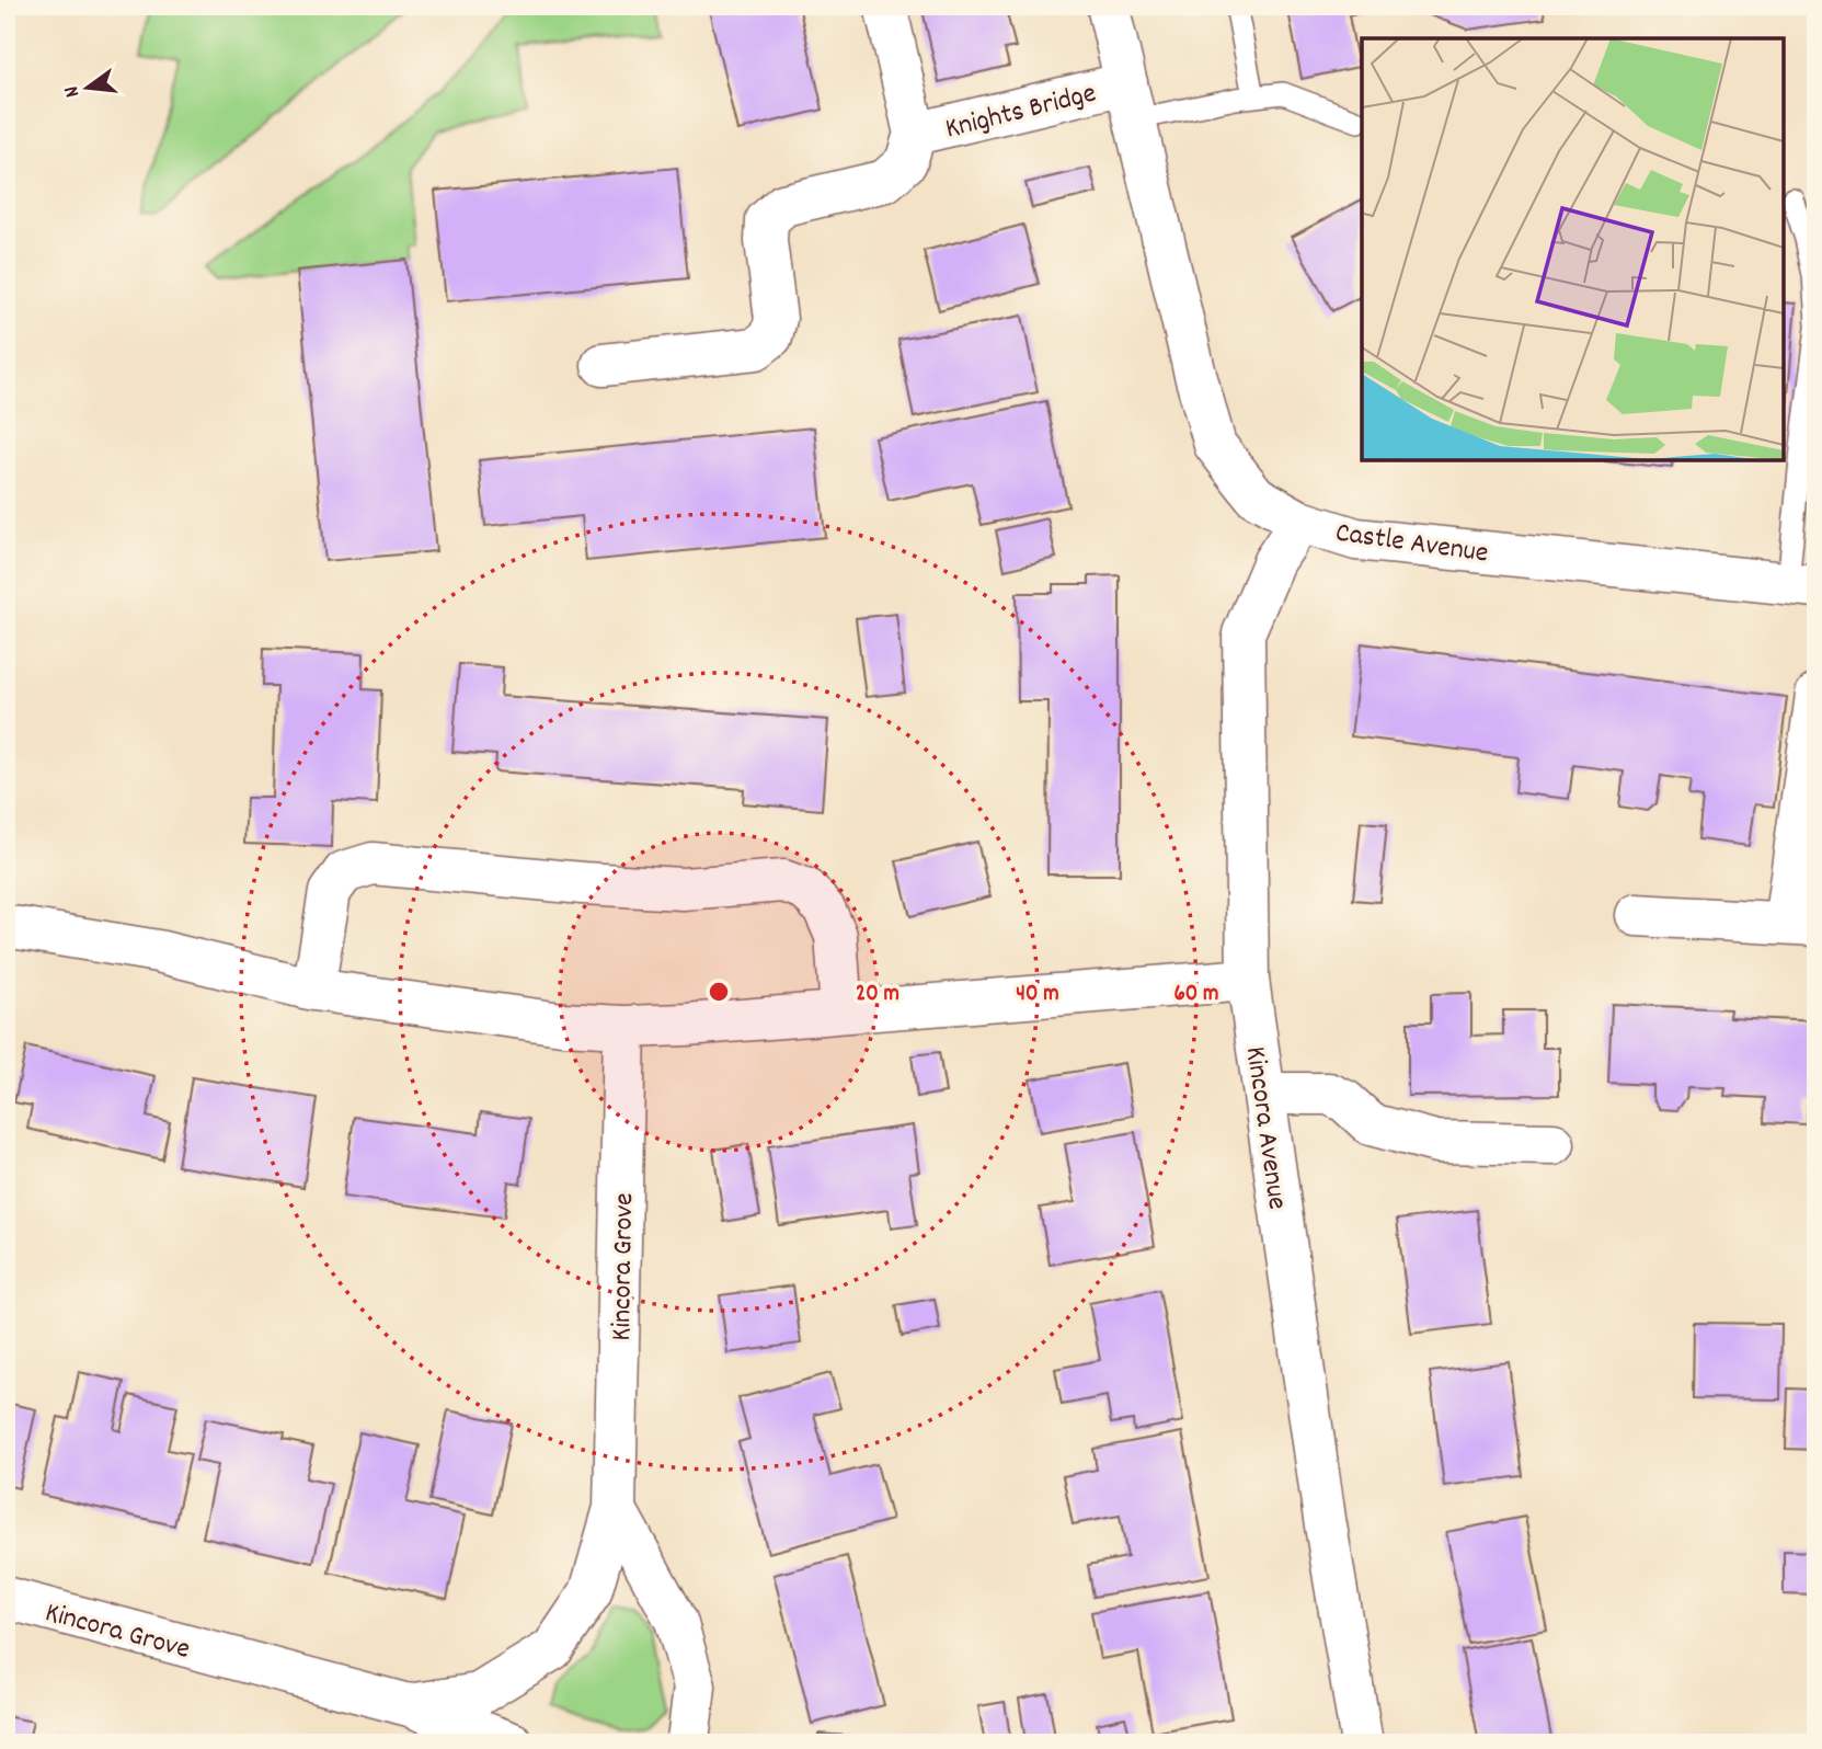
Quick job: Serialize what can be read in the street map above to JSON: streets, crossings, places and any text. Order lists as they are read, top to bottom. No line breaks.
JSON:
{"streets":{"street":["Knights Bridge","Castle Avenue","Kincora Avenue","Kincora Grove"]},"crossings":[["Knights Bridge","Castle Avenue"],["Castle Avenue","Kincora Avenue"]],"north":"left","rings":["20 m","40 m","60 m"]}
